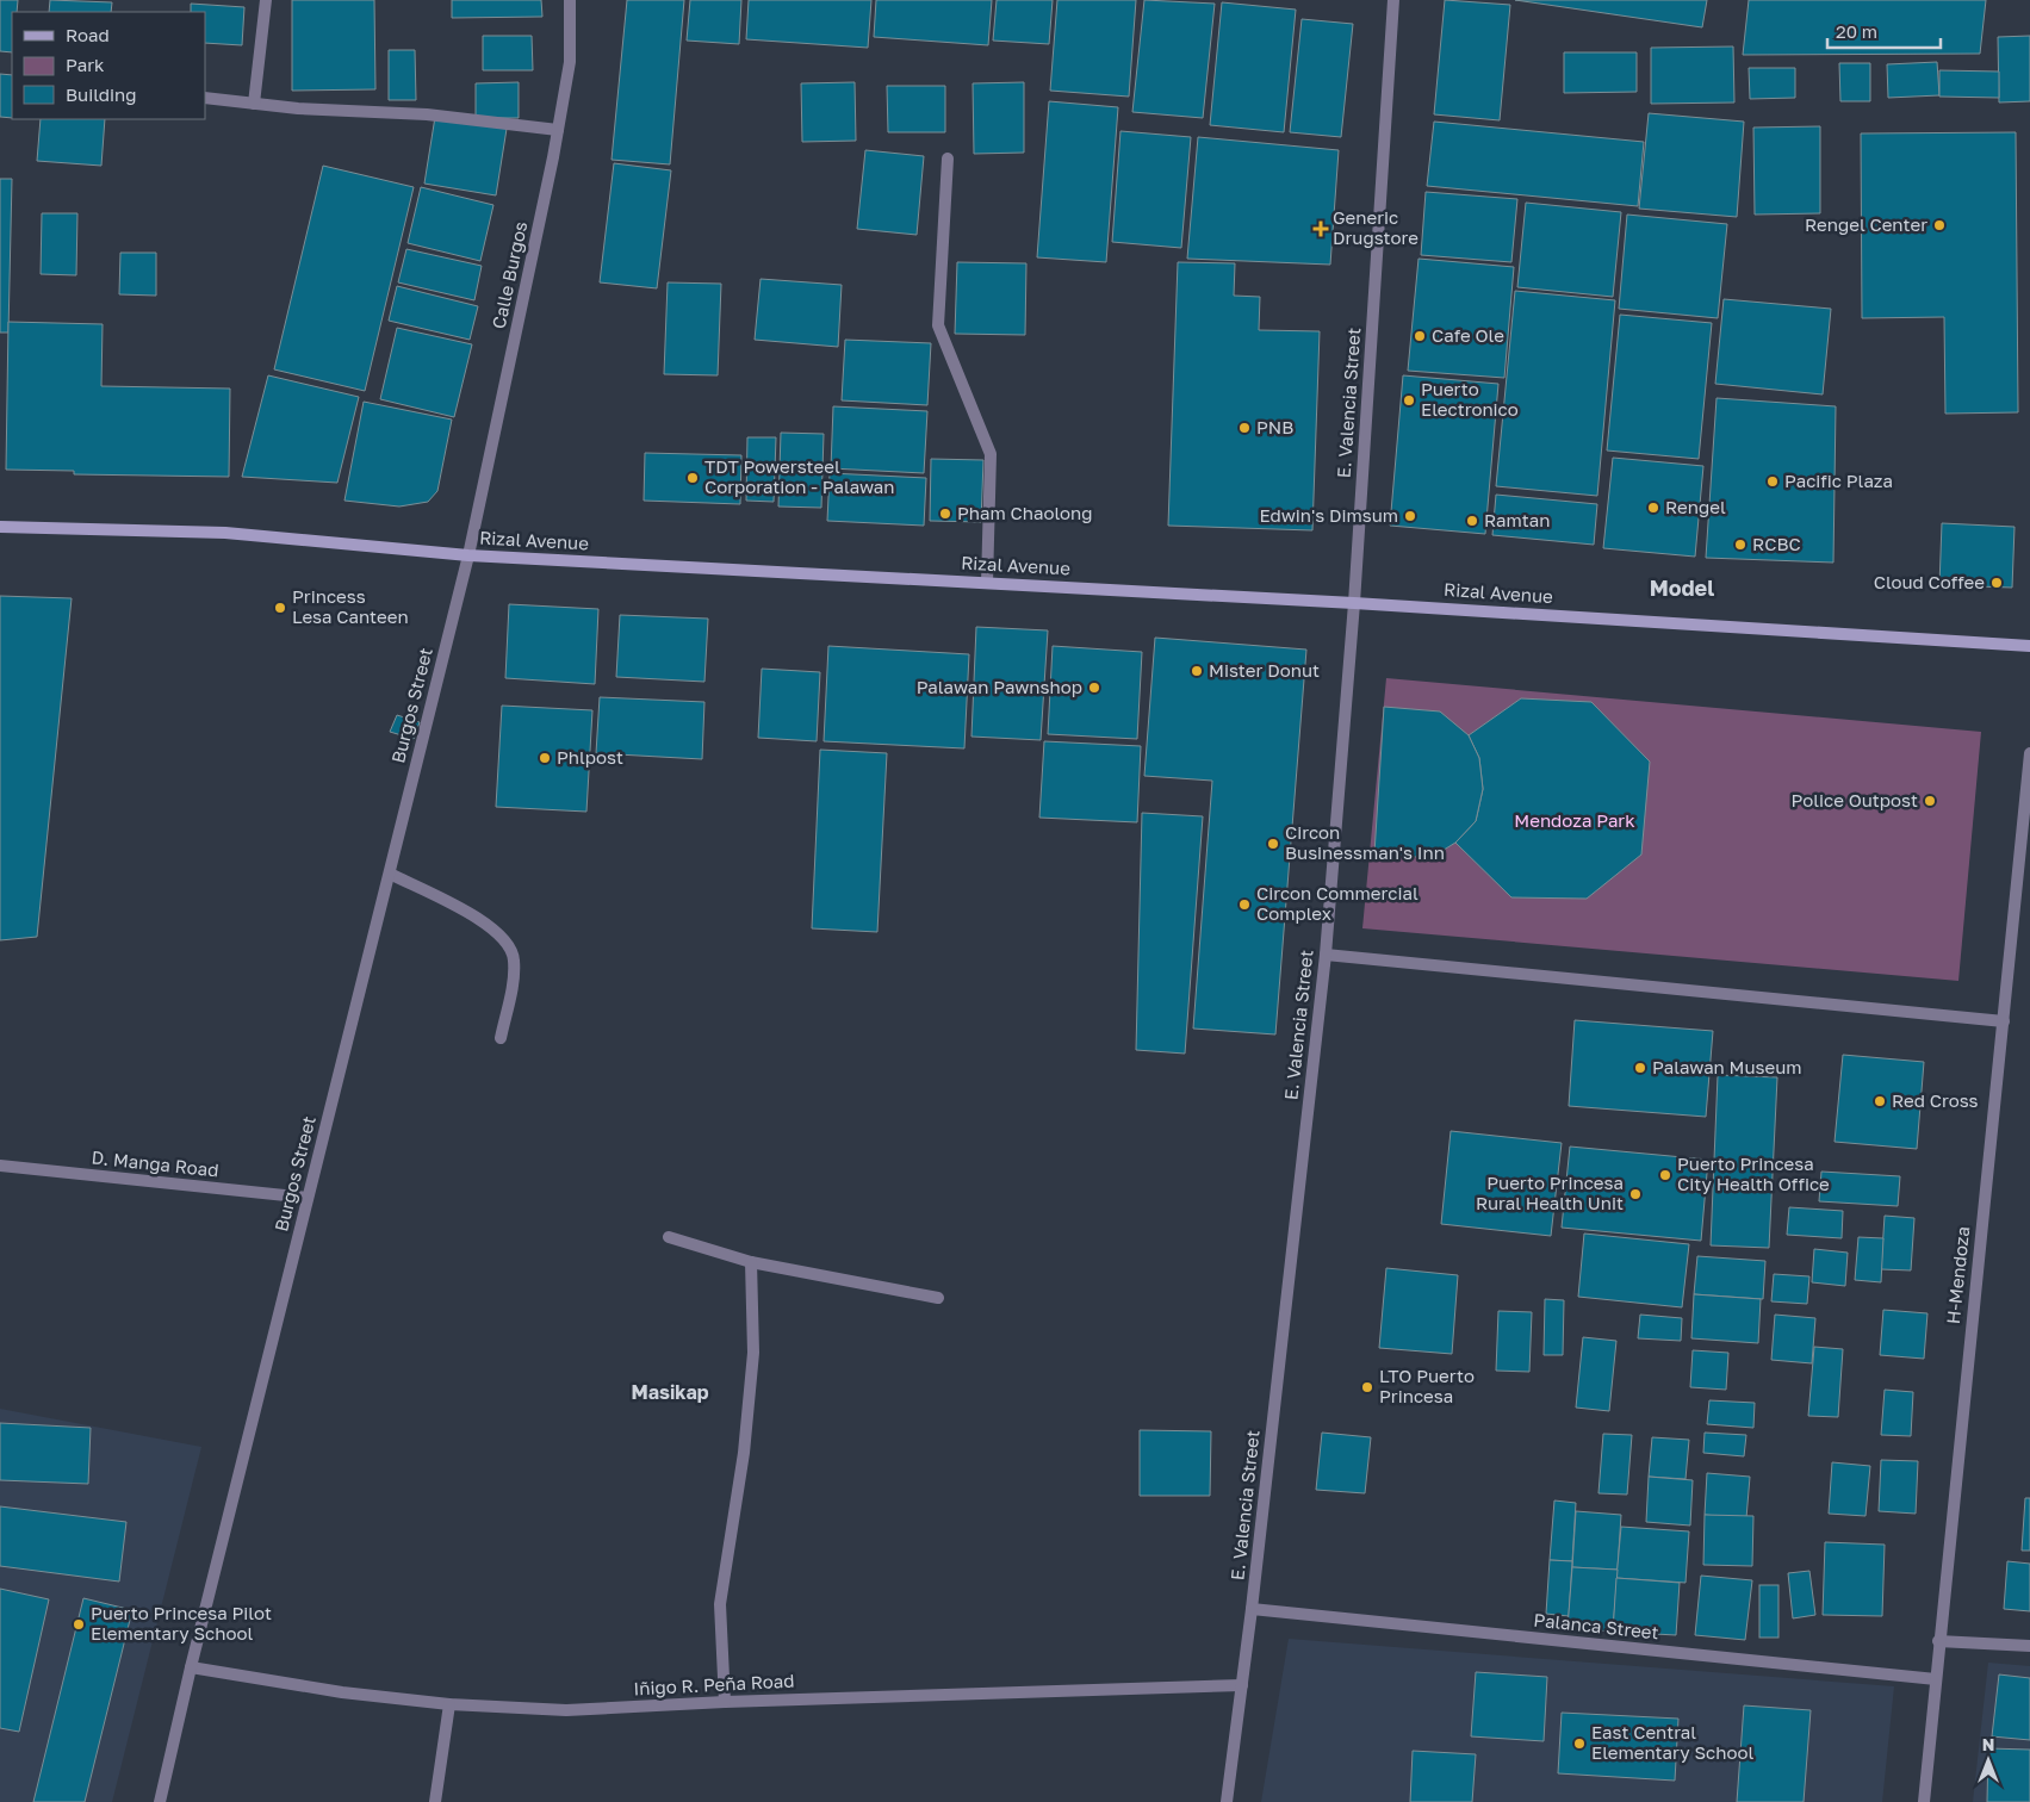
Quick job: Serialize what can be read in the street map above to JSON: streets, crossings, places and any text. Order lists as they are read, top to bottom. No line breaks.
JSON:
{"streets":{"main road":["Rizal Avenue"],"street":["Calle Burgos","E. Valencia Street","Burgos Street","D. Manga Road","H-Mendoza","Palanca Street","Iñigo R. Peña Road"]},"crossings":[["Calle Burgos","Rizal Avenue"],["Calle Burgos","Burgos Street"],["E. Valencia Street","Rizal Avenue"],["E. Valencia Street","Palanca Street"],["E. Valencia Street","Iñigo R. Peña Road"],["Rizal Avenue","Burgos Street"],["Burgos Street","D. Manga Road"],["Burgos Street","Iñigo R. Peña Road"],["H-Mendoza","Palanca Street"]],"districts":["Model","Masikap"],"parks":["Mendoza Park"],"places":{"other":["Rengel Center","Cafe Ole","Puerto Electronico","PNB","TDT Powersteel Corporation - Palawan","Pacific Plaza","Rengel","Pham Chaolong","Edwin's Dimsum","Ramtan","RCBC","Cloud Coffee","Princess Lesa Canteen","Mister Donut","Palawan Pawnshop","Phlpost","Police Outpost","Circon Businessman's Inn","Circon Commercial Complex","Palawan Museum","Red Cross","Puerto Princesa City Health Office","Puerto Princesa Rural Health Unit","LTO Puerto Princesa","Puerto Princesa Pilot Elementary School","East Central Elementary School"],"health":["Generic Drugstore"]},"legend":["Road","Park","Building"],"scale_bar":"20 m","north":"top"}
